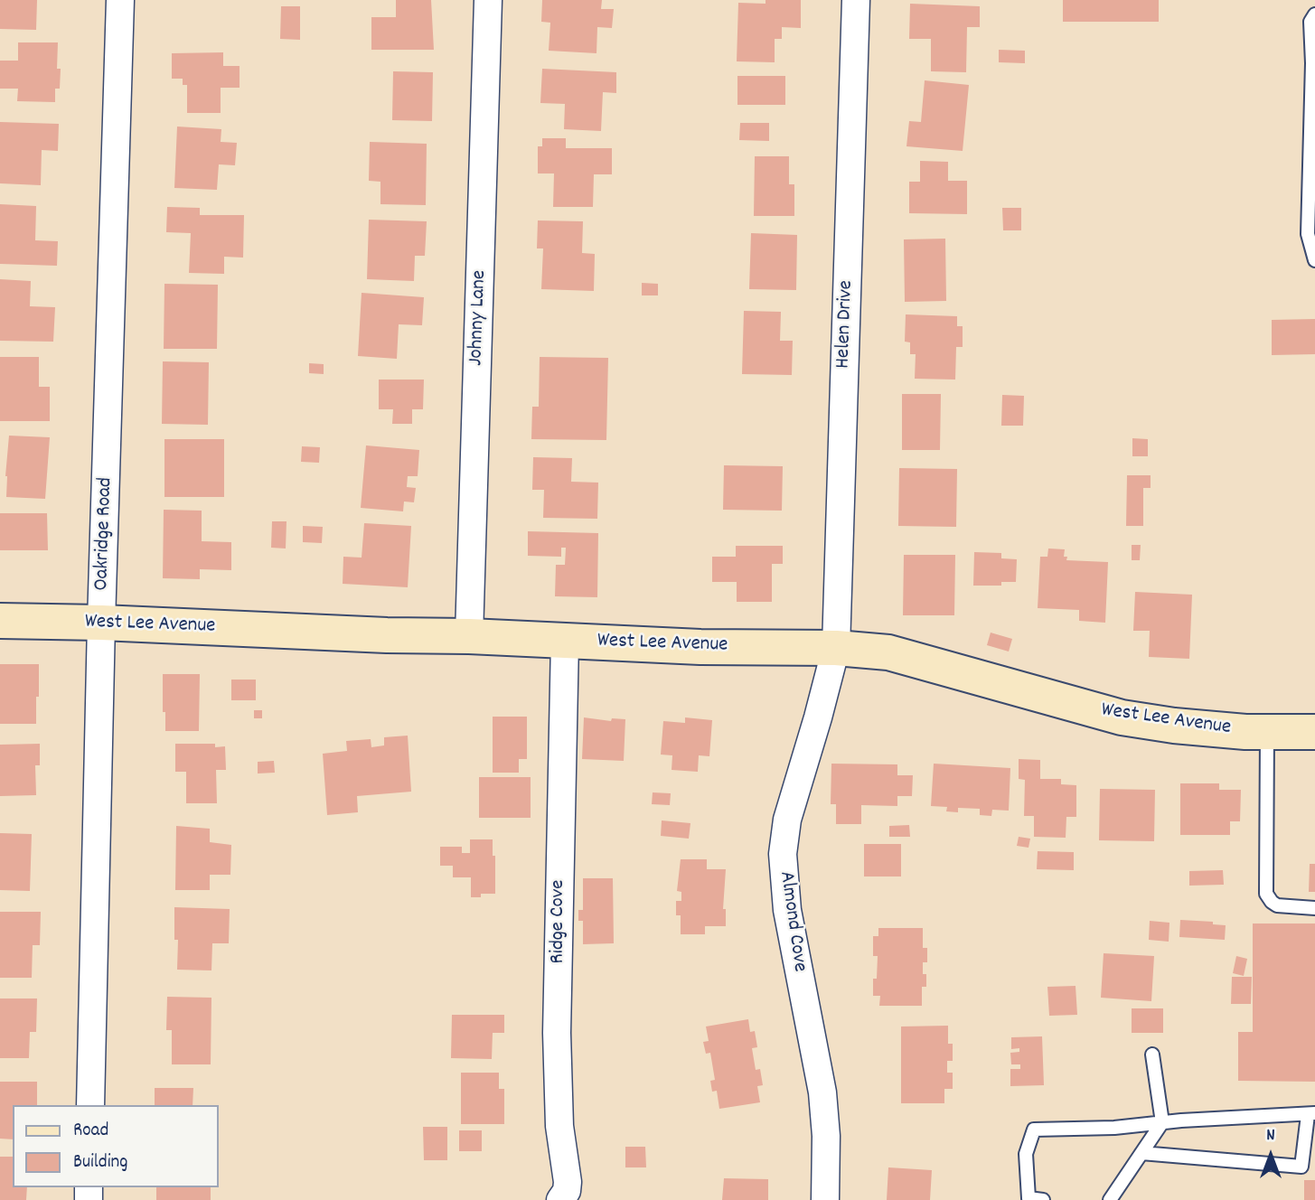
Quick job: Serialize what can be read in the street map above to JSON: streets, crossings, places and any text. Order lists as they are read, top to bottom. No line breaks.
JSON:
{"streets":{"street":["Johnny Lane","Helen Drive","Oakridge Road","West Lee Avenue","Ridge Cove","Almond Cove"]},"crossings":[["Johnny Lane","West Lee Avenue"],["Helen Drive","West Lee Avenue"],["Helen Drive","Almond Cove"],["Oakridge Road","West Lee Avenue"],["West Lee Avenue","Ridge Cove"],["West Lee Avenue","Almond Cove"]],"legend":["Road","Building"],"north":"top"}
